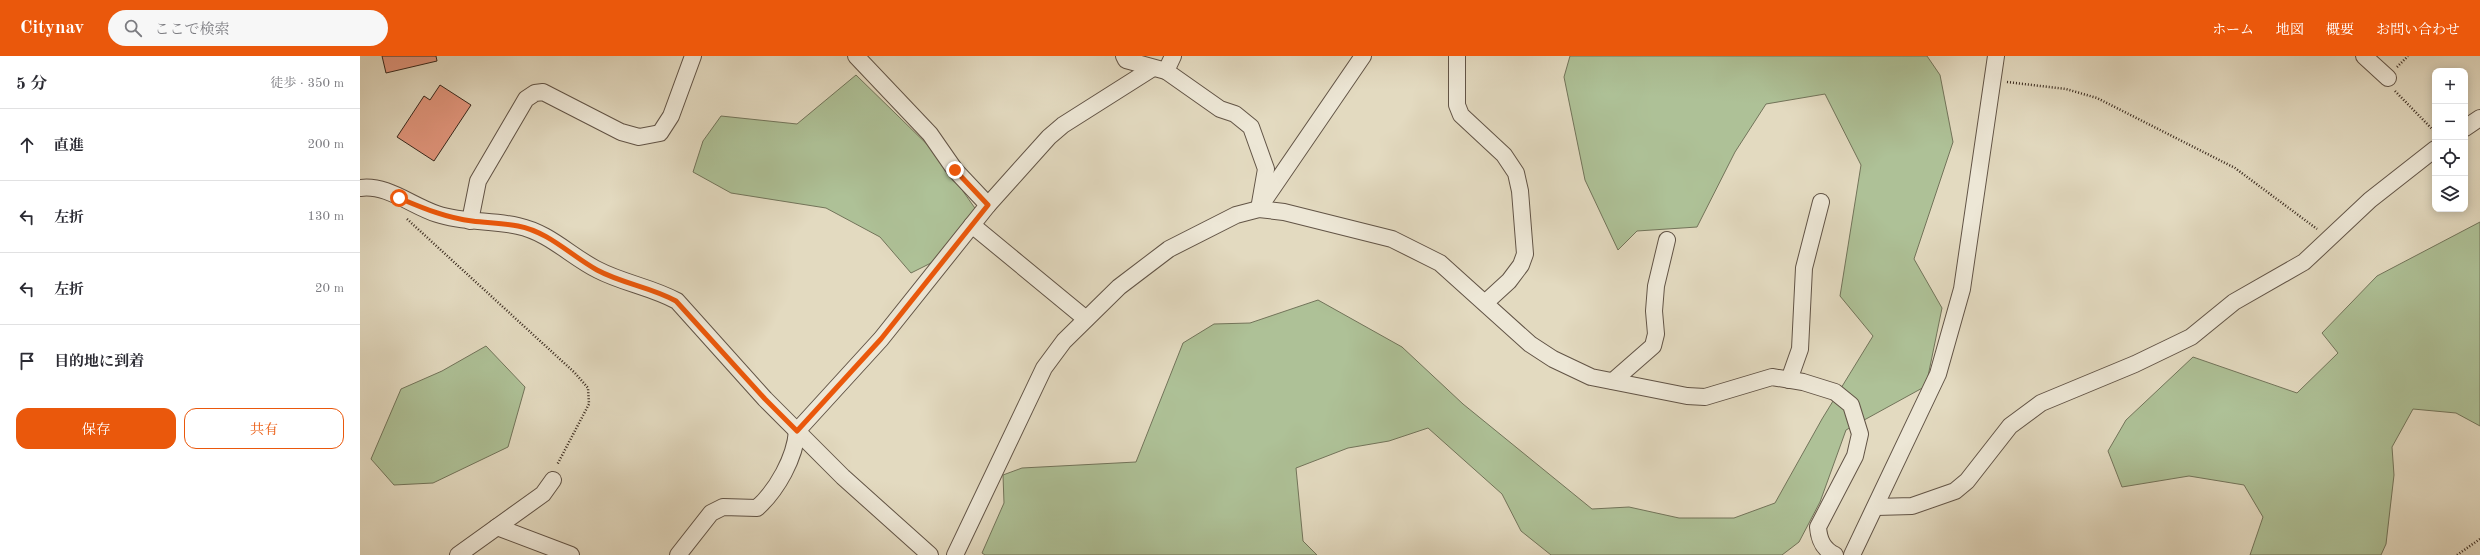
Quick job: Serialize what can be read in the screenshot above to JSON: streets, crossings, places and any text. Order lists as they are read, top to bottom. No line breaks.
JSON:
{"page":{"header":"Citynav","search":"ここで検索","nav":["ホーム","地図","概要","お問い合わせ"],"heading":["5 分","徒歩 · 350 m"],"map_buttons":["+","−"],"list":[["直進","200 m"],["左折","130 m"],["左折","20 m"],"目的地に到着"],"buttons":["保存","共有"]}}
